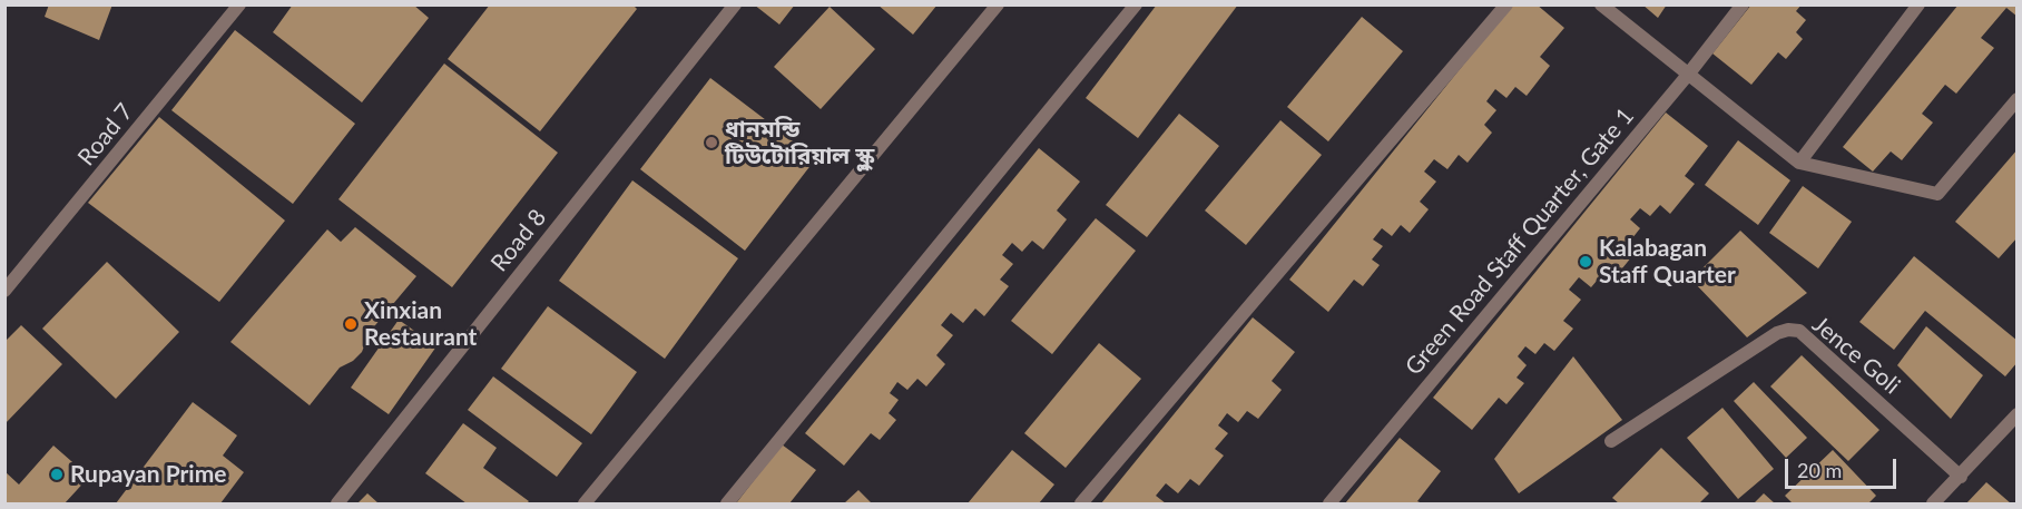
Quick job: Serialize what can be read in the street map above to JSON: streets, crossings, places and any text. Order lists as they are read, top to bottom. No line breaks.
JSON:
{"streets":{"street":["Road 7","Road 8","Green Road Staff Quarter, Gate 1","Jence Goli"]},"places":["ধানমন্ডি টিউটোরিয়াল স্কুল","Kalabagan Staff Quarter","Xinxian Restaurant","Rupayan Prime"],"scale_bar":"20 m"}
